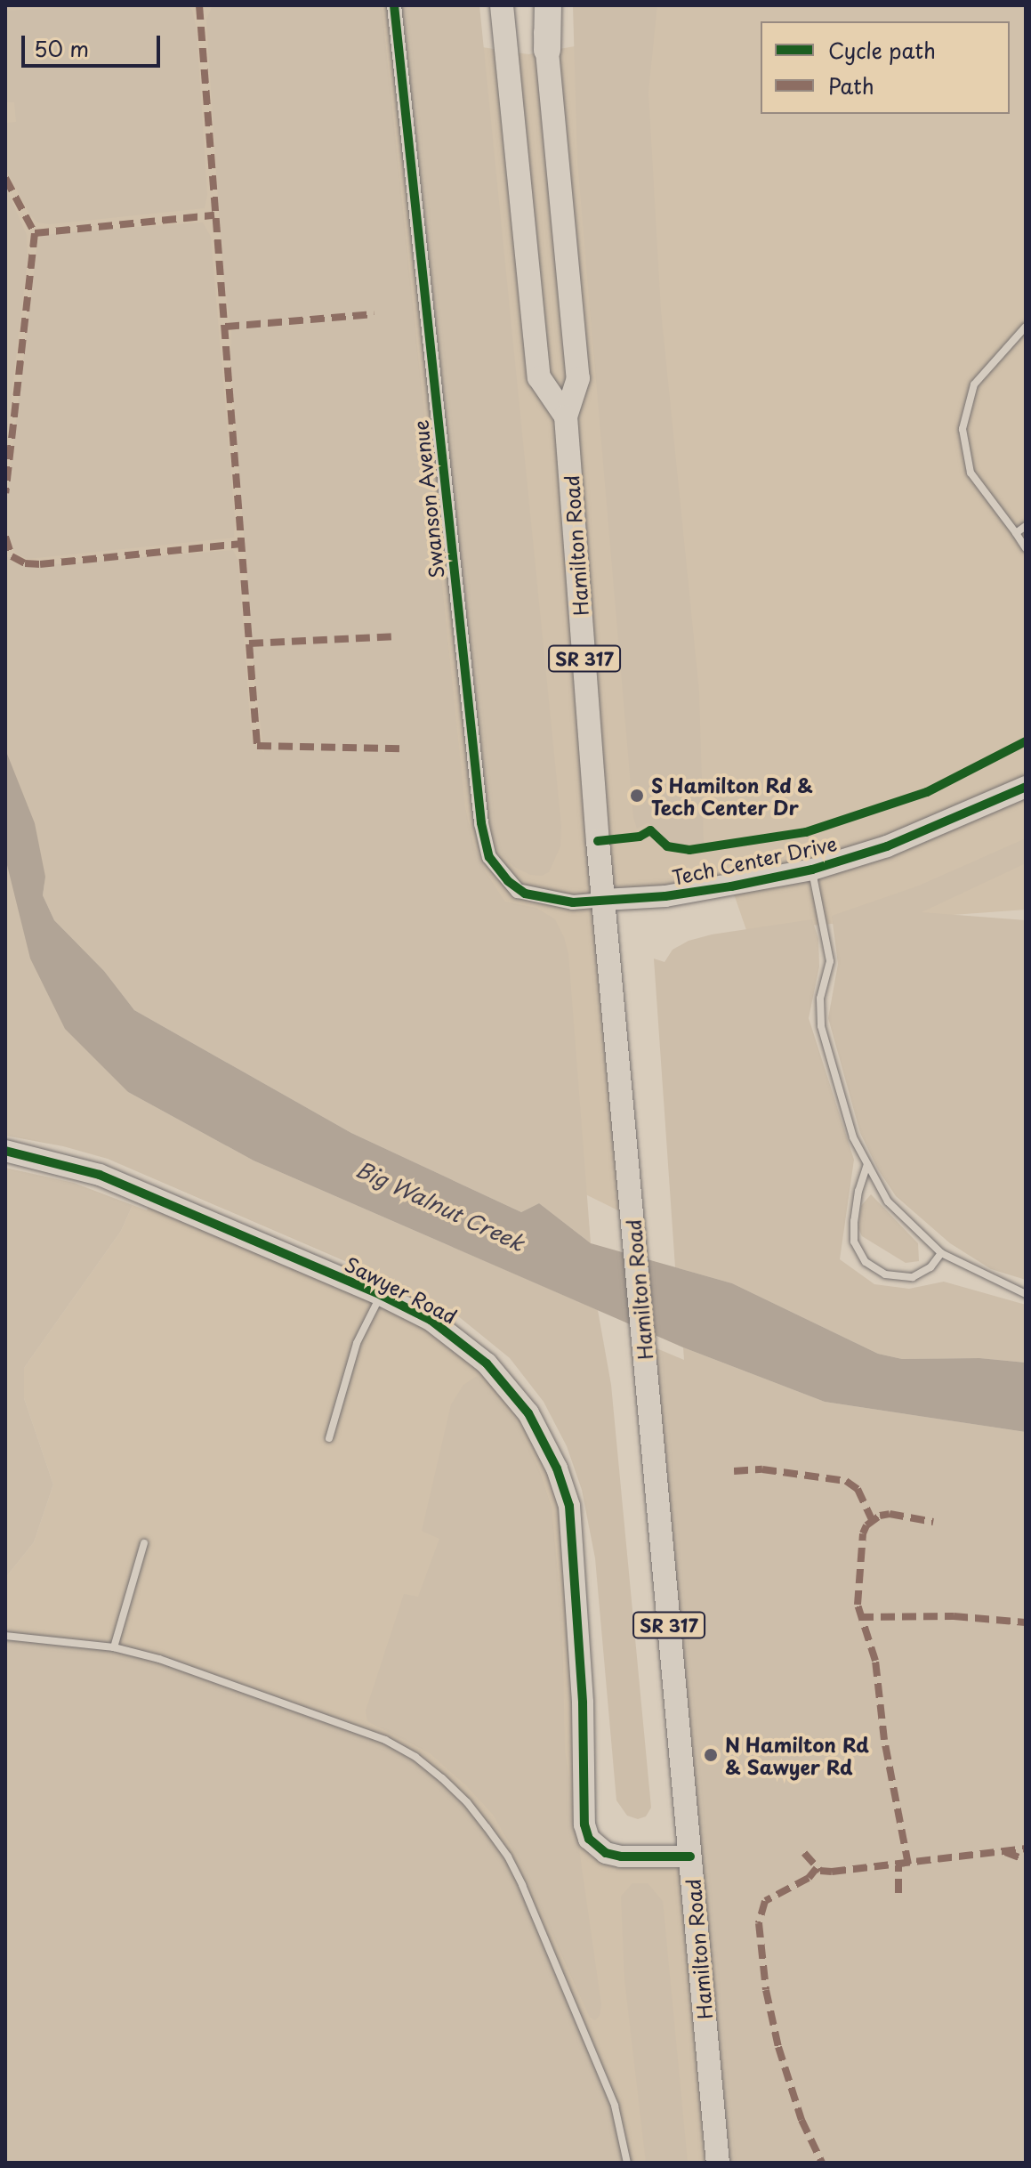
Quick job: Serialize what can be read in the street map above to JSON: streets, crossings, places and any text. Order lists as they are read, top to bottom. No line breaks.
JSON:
{"streets":{"main road":["Hamilton Road","SR 317"],"street":["Swanson Avenue","Tech Center Drive","Sawyer Road"]},"crossings":[["Swanson Avenue","Hamilton Road"],["Swanson Avenue","Tech Center Drive"],["Hamilton Road","Tech Center Drive"],["Hamilton Road","Sawyer Road"]],"water":["Big Walnut Creek"],"places":["S Hamilton Rd & Tech Center Dr","N Hamilton Rd & Sawyer Rd"],"legend":["Cycle path","Path"],"scale_bar":"50 m"}
